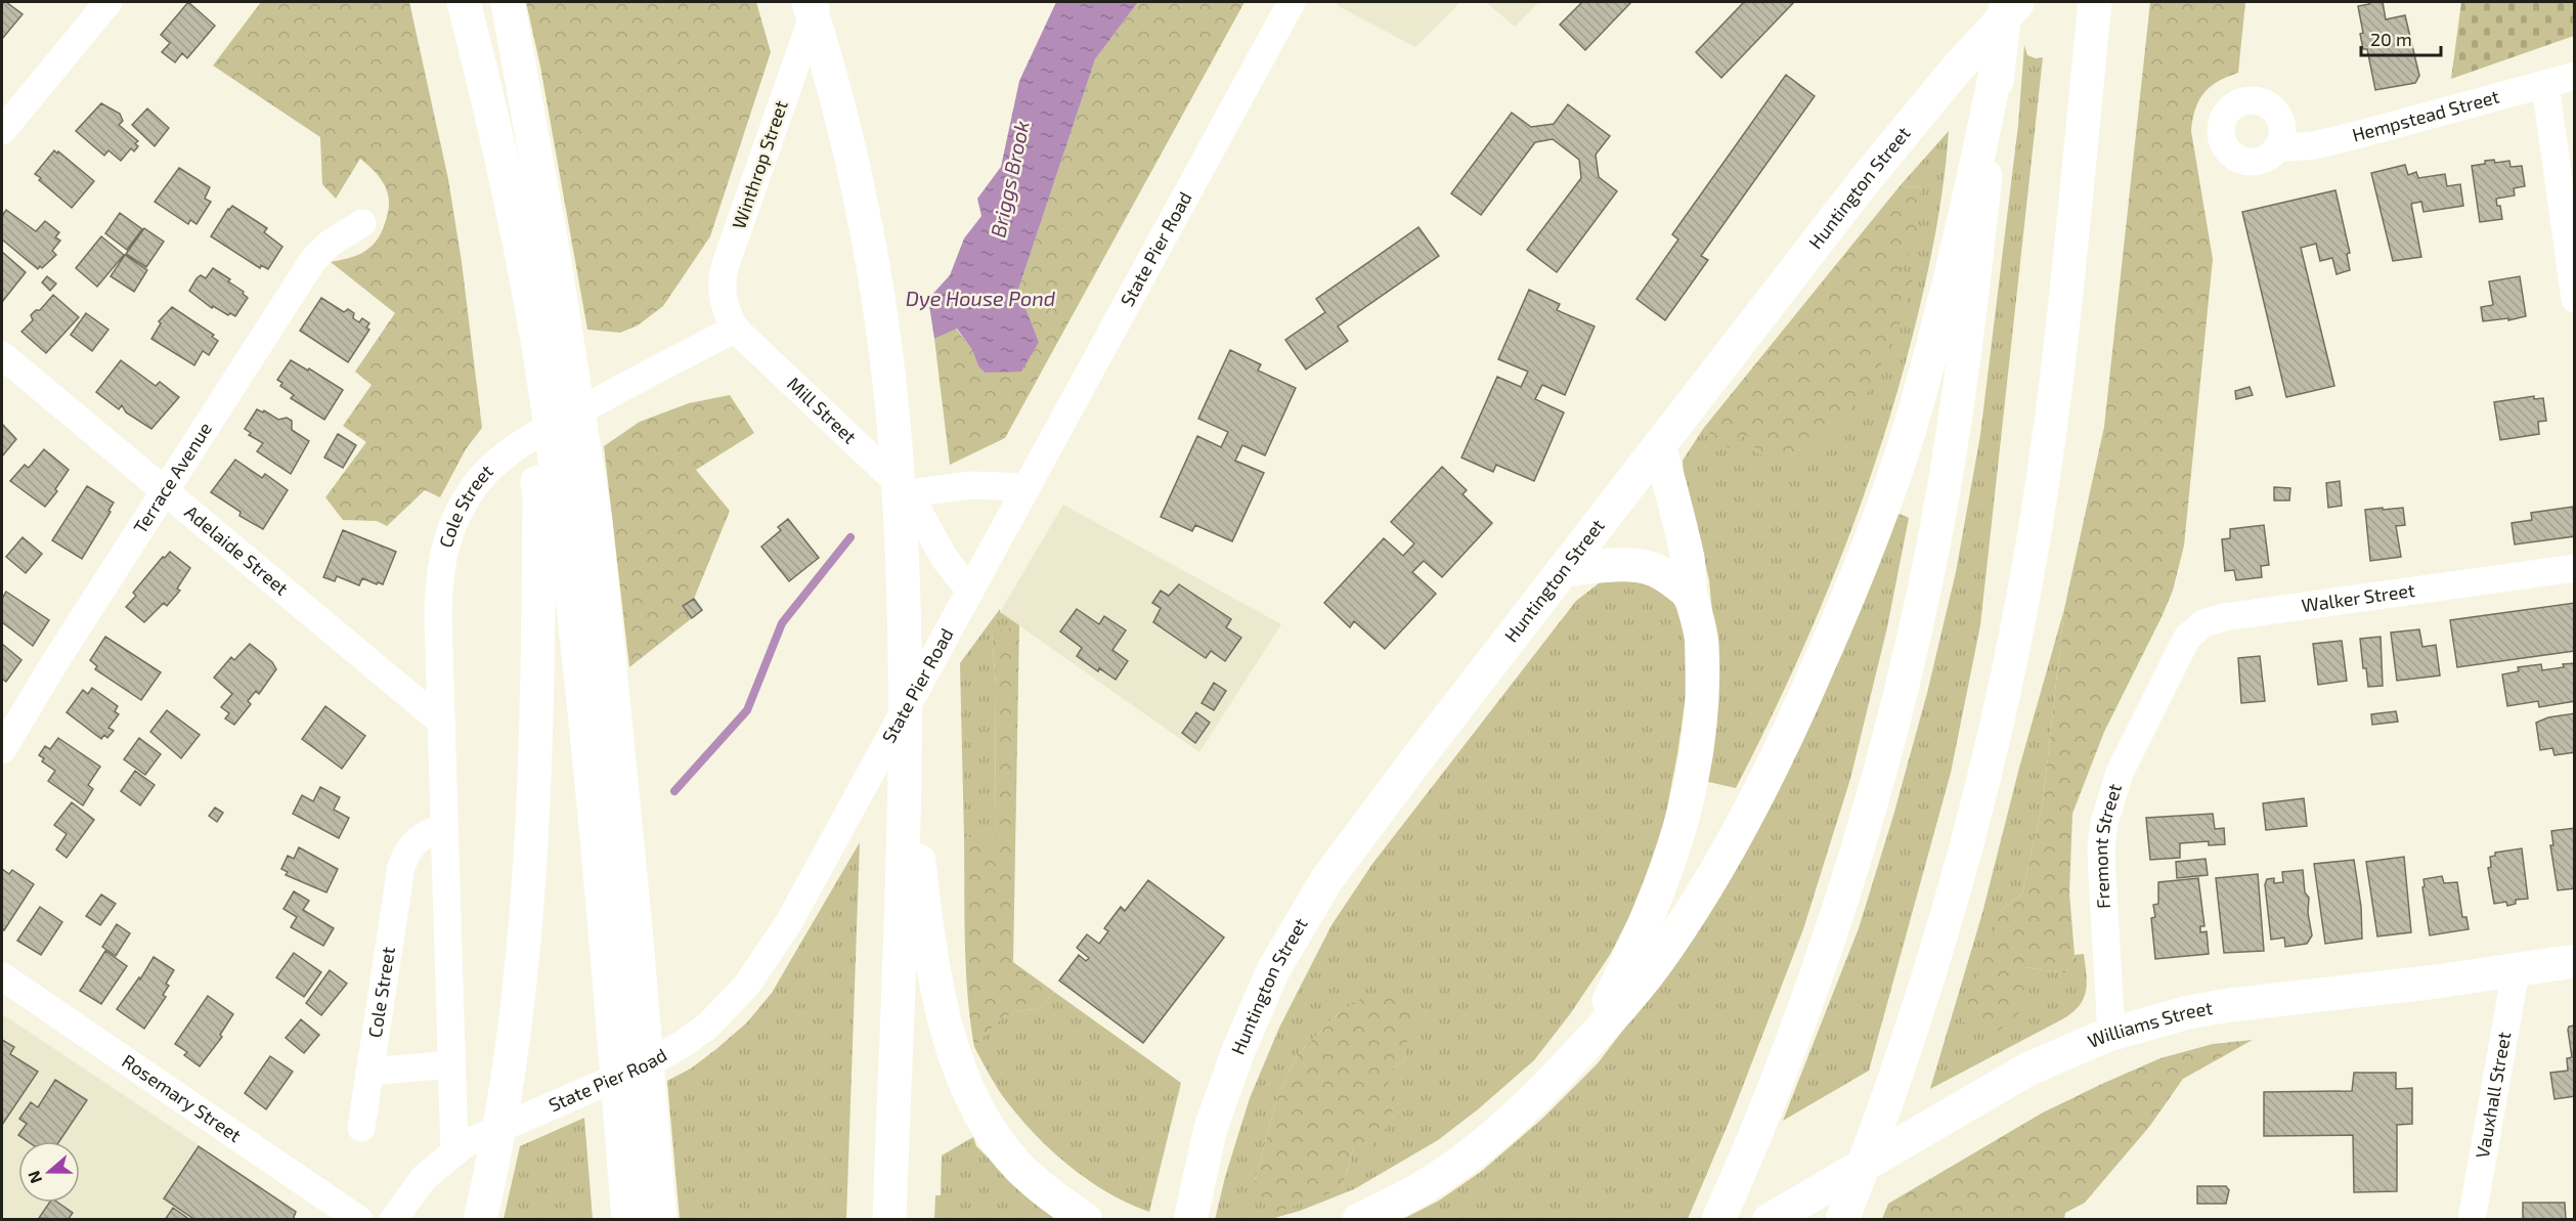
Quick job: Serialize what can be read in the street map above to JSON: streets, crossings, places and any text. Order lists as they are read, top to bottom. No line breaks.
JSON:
{"streets":{"main road":["Huntington Street","Williams Street"],"street":["Hempstead Street","Winthrop Street","State Pier Road","Mill Street","Terrace Avenue","Cole Street","Adelaide Street","Walker Street","Fremont Street","Vauxhall Street","Rosemary Street"]},"crossings":[["Winthrop Street","Mill Street"],["Winthrop Street","Cole Street"],["State Pier Road","Mill Street"],["State Pier Road","Cole Street"],["Mill Street","Cole Street"],["Terrace Avenue","Adelaide Street"],["Cole Street","Adelaide Street"],["Walker Street","Fremont Street"],["Fremont Street","Williams Street"],["Williams Street","Vauxhall Street"]],"water":["Briggs Brook","Dye House Pond"],"scale_bar":"20 m","north":"left"}
